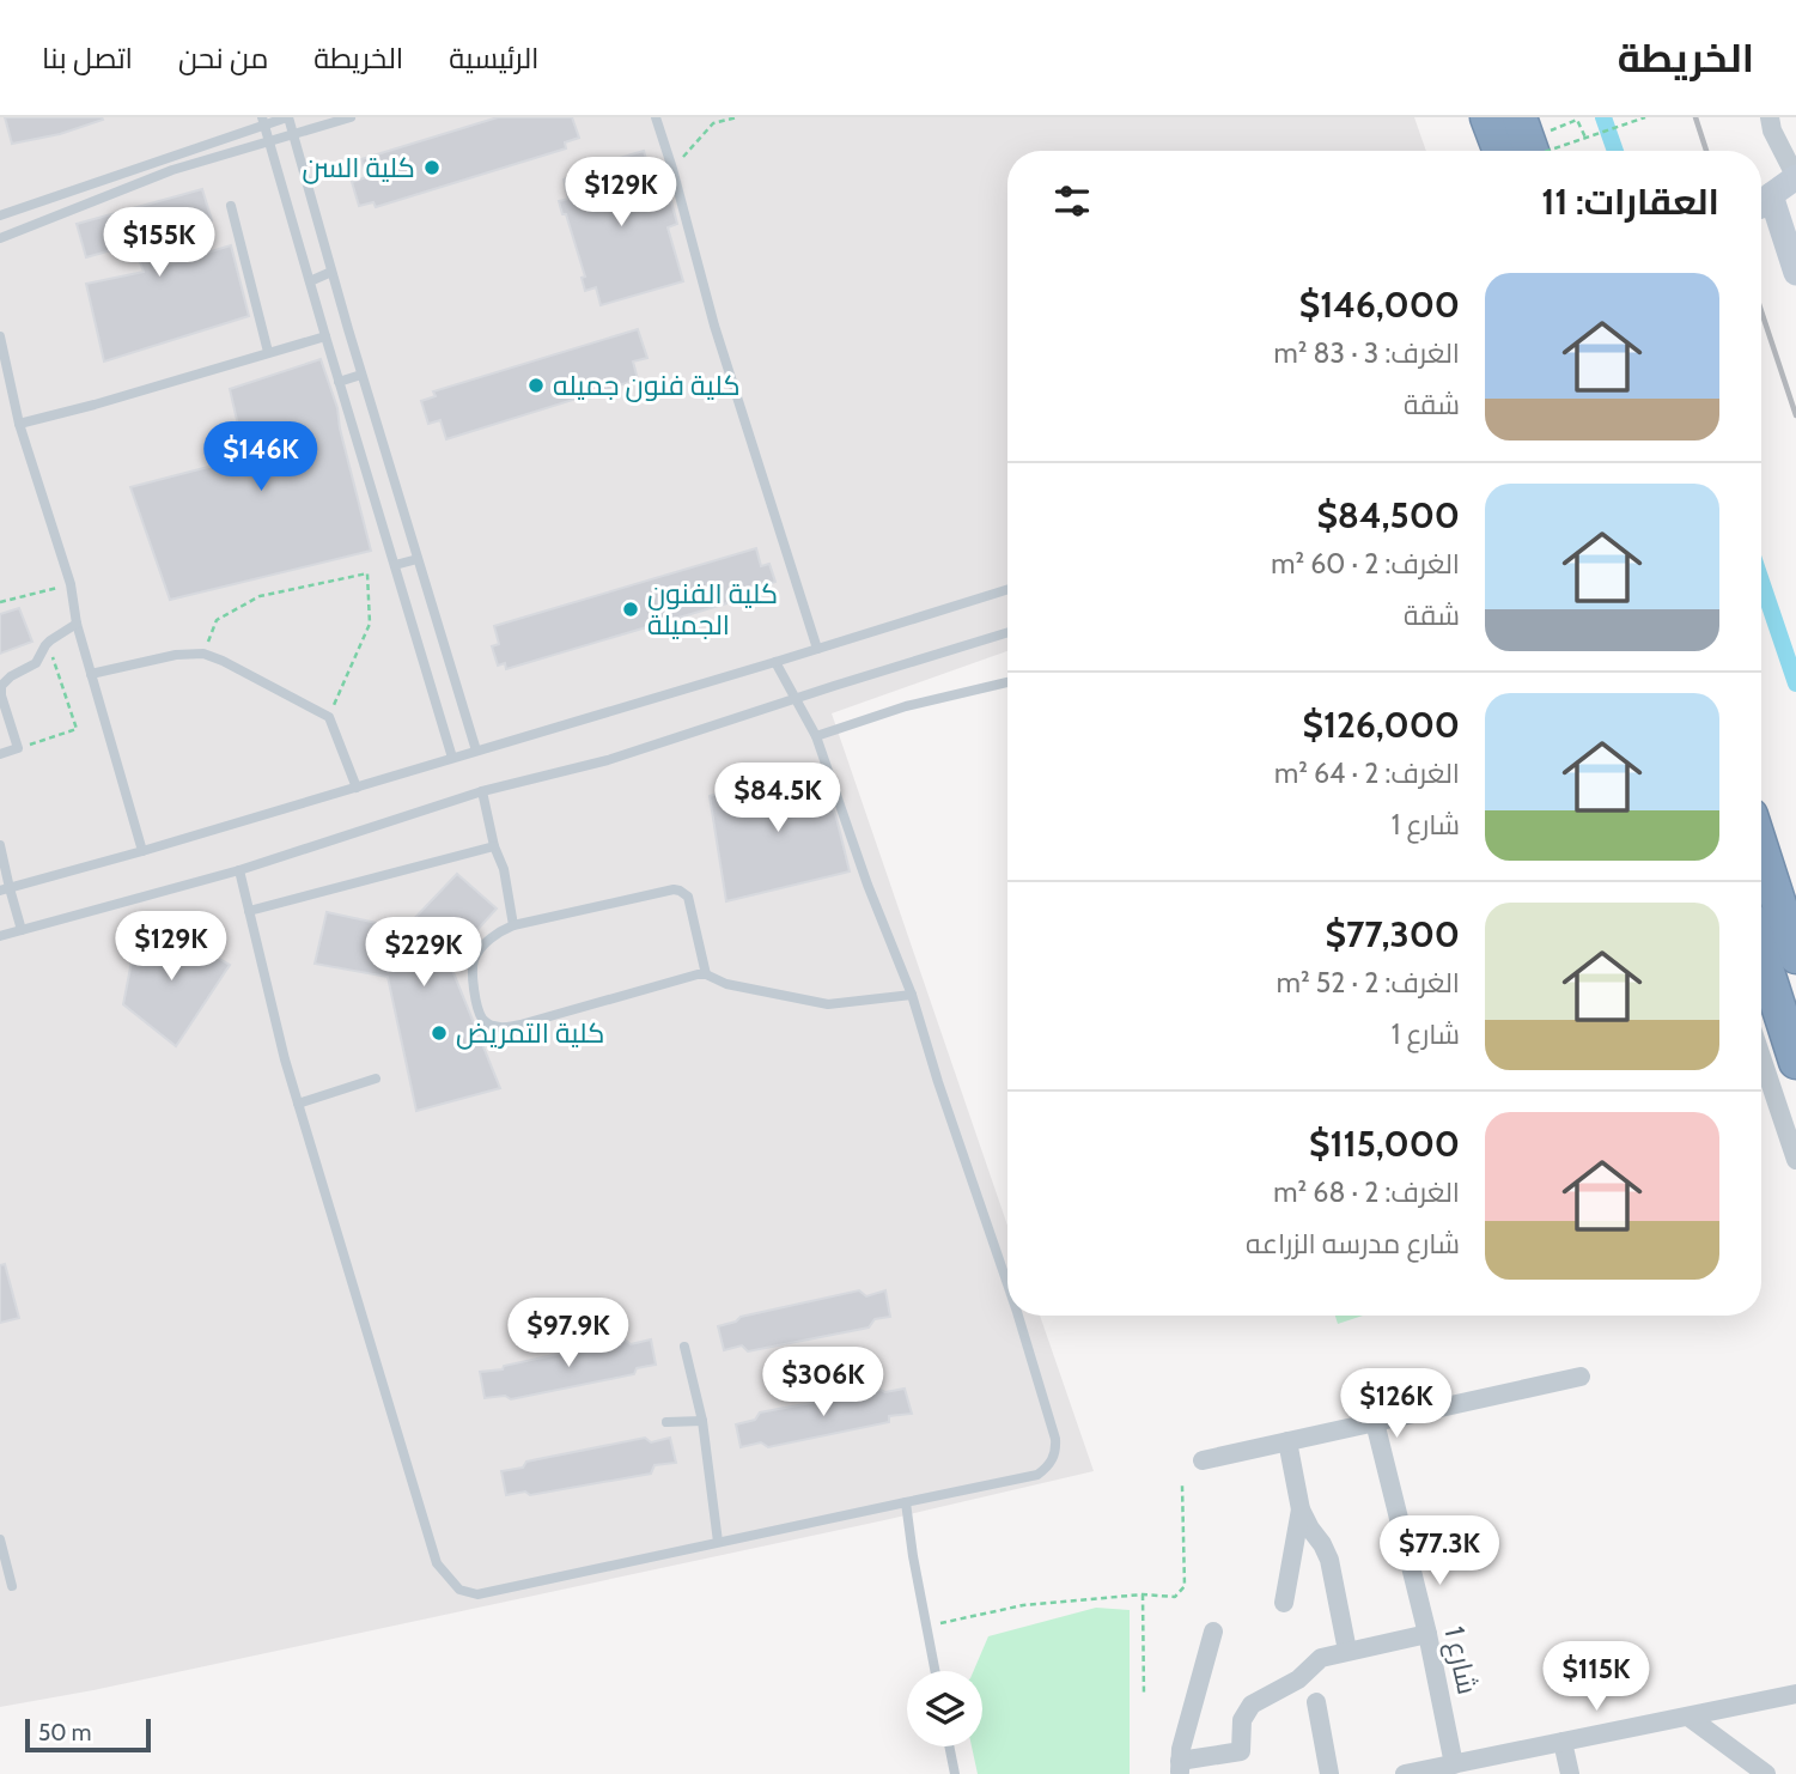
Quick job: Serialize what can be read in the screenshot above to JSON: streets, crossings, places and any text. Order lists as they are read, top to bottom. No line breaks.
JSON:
{"streets":{"street":["شارع 1"]},"places":["كلية السن","كلية فنون جميله","كلية الفنون الجميلة","كلية التمريض"],"scale_bar":"50 m","page":{"header":"الخريطة","nav":["الرئيسية","الخريطة","من نحن","اتصل بنا"],"heading":"العقارات: 11","price":["$129K","$155K","$146K","$84.5K","$129K","$229K","$97.9K","$306K","$126K","$77.3K","$115K"],"list":[{"name":"$146,000","note":"الغرف: 3 · 83 m² · شقة"},{"name":"$84,500","note":"الغرف: 2 · 60 m² · شقة"},{"name":"$126,000","note":"الغرف: 2 · 64 m² · شارع 1"},{"name":"$77,300","note":"الغرف: 2 · 52 m² · شارع 1"},{"name":"$115,000","note":"الغرف: 2 · 68 m² · شارع مدرسه الزراعه"}],"scale":"50 m"}}
